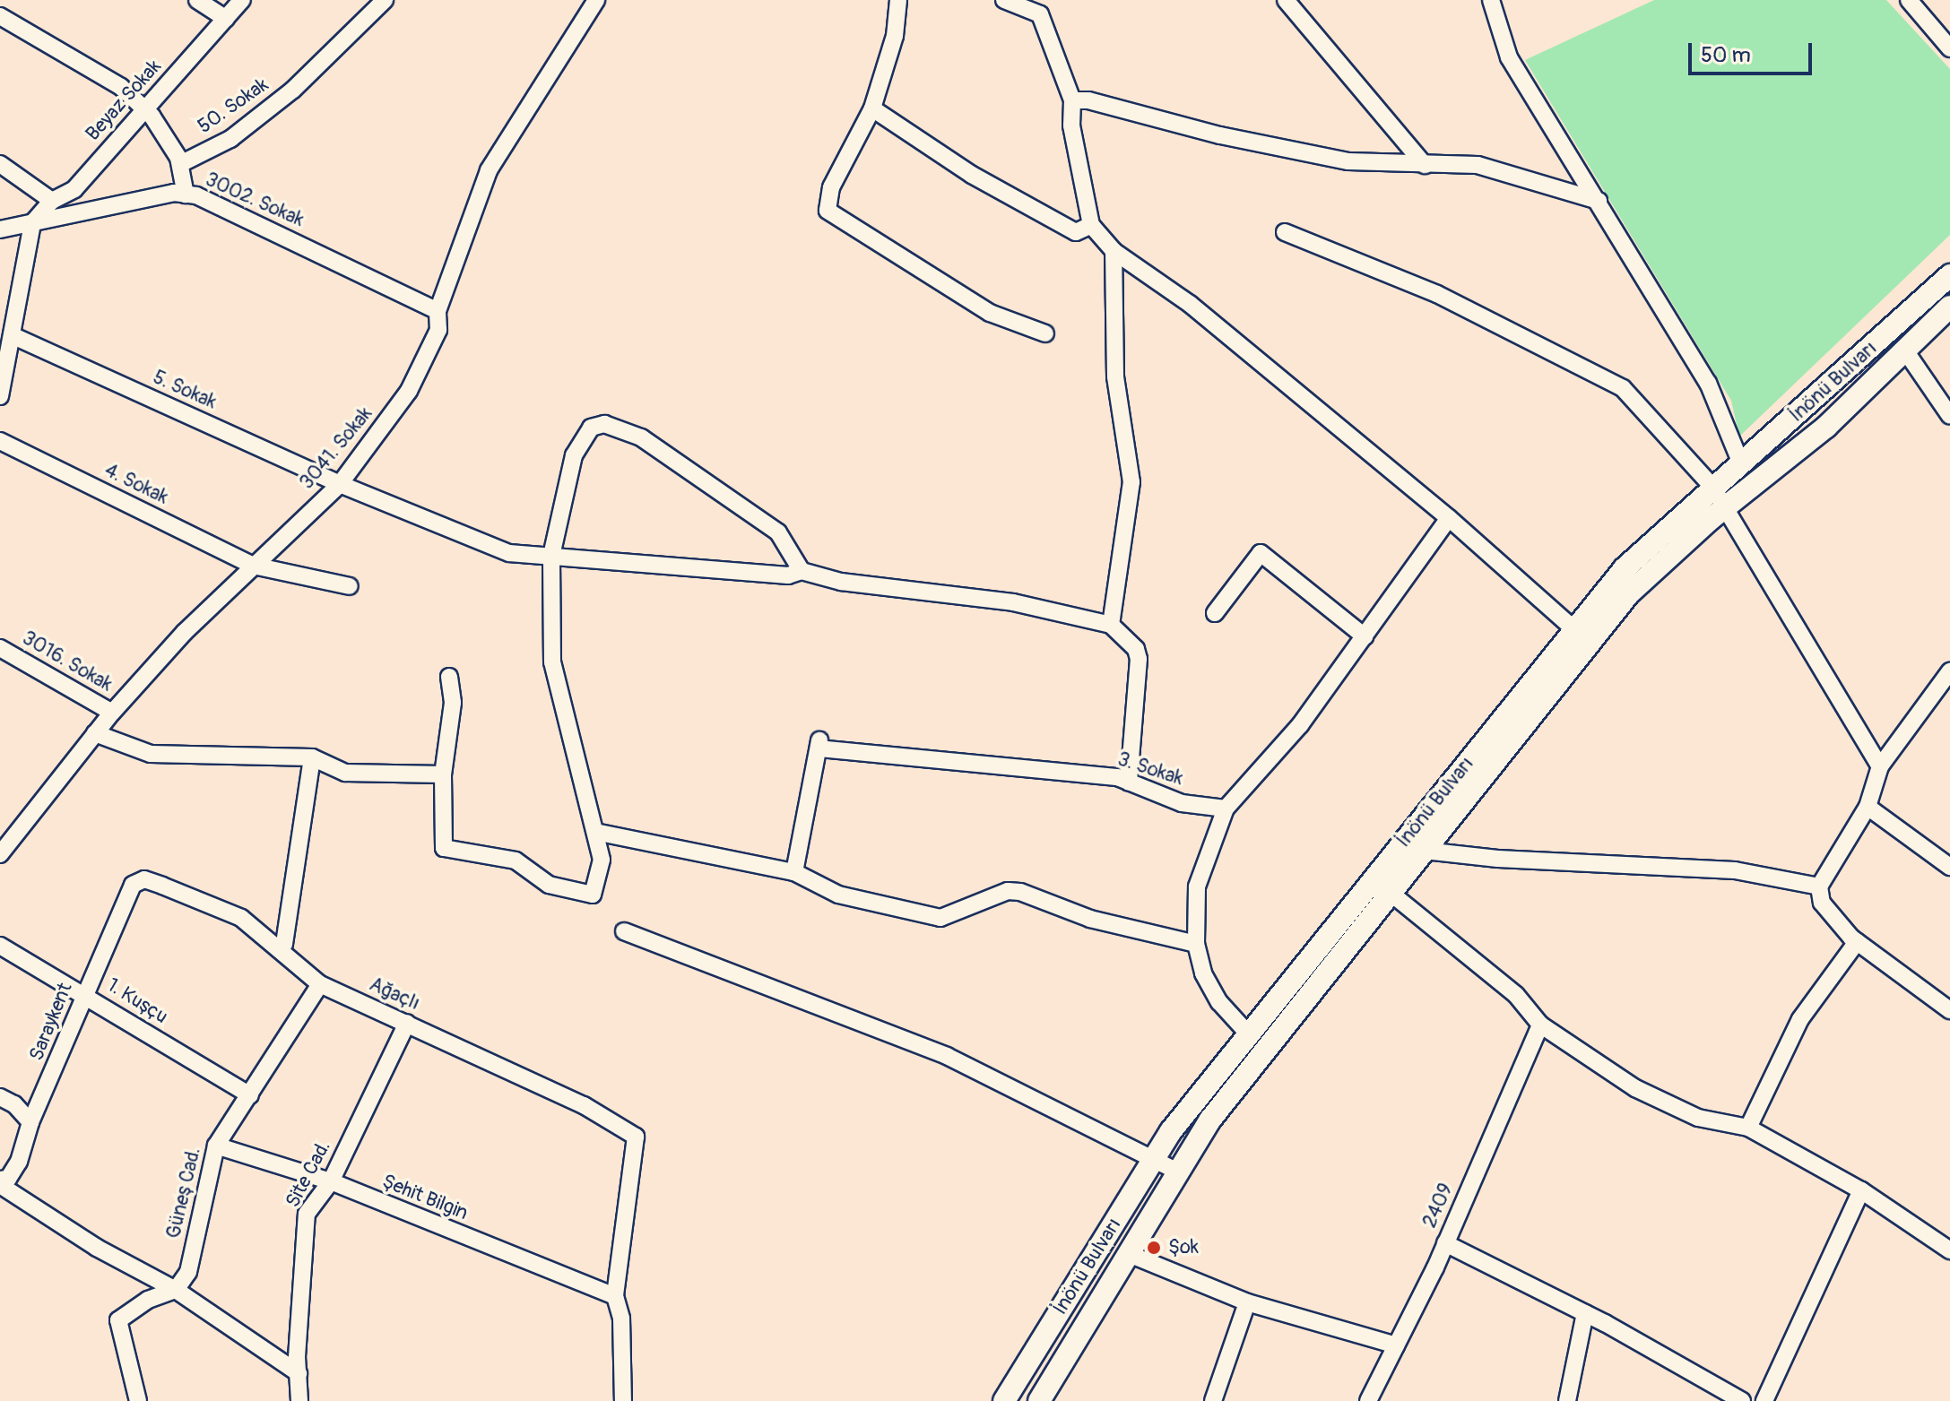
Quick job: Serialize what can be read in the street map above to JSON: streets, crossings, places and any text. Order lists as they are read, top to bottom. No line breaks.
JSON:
{"streets":{"main road":["İnönü Bulvarı"],"street":["Beyaz Sokak","50. Sokak","3002. Sokak","5. Sokak","3041. Sokak","4. Sokak","3016. Sokak","3. Sokak","Ağaçlı","1. Kuşçu","Saraykent","Site Cad.","Güneş Cad.","Şehit Bilgin","2409"]},"crossings":[["Beyaz Sokak","3002. Sokak"],["3002. Sokak","3041. Sokak"],["5. Sokak","3041. Sokak"],["3041. Sokak","4. Sokak"],["3041. Sokak","3016. Sokak"],["Ağaçlı","Saraykent"],["Ağaçlı","Site Cad."],["Ağaçlı","Güneş Cad."],["Ağaçlı","Şehit Bilgin"],["1. Kuşçu","Saraykent"],["1. Kuşçu","Güneş Cad."],["Site Cad.","Şehit Bilgin"],["Güneş Cad.","Şehit Bilgin"]],"places":["Şok"],"scale_bar":"50 m"}
